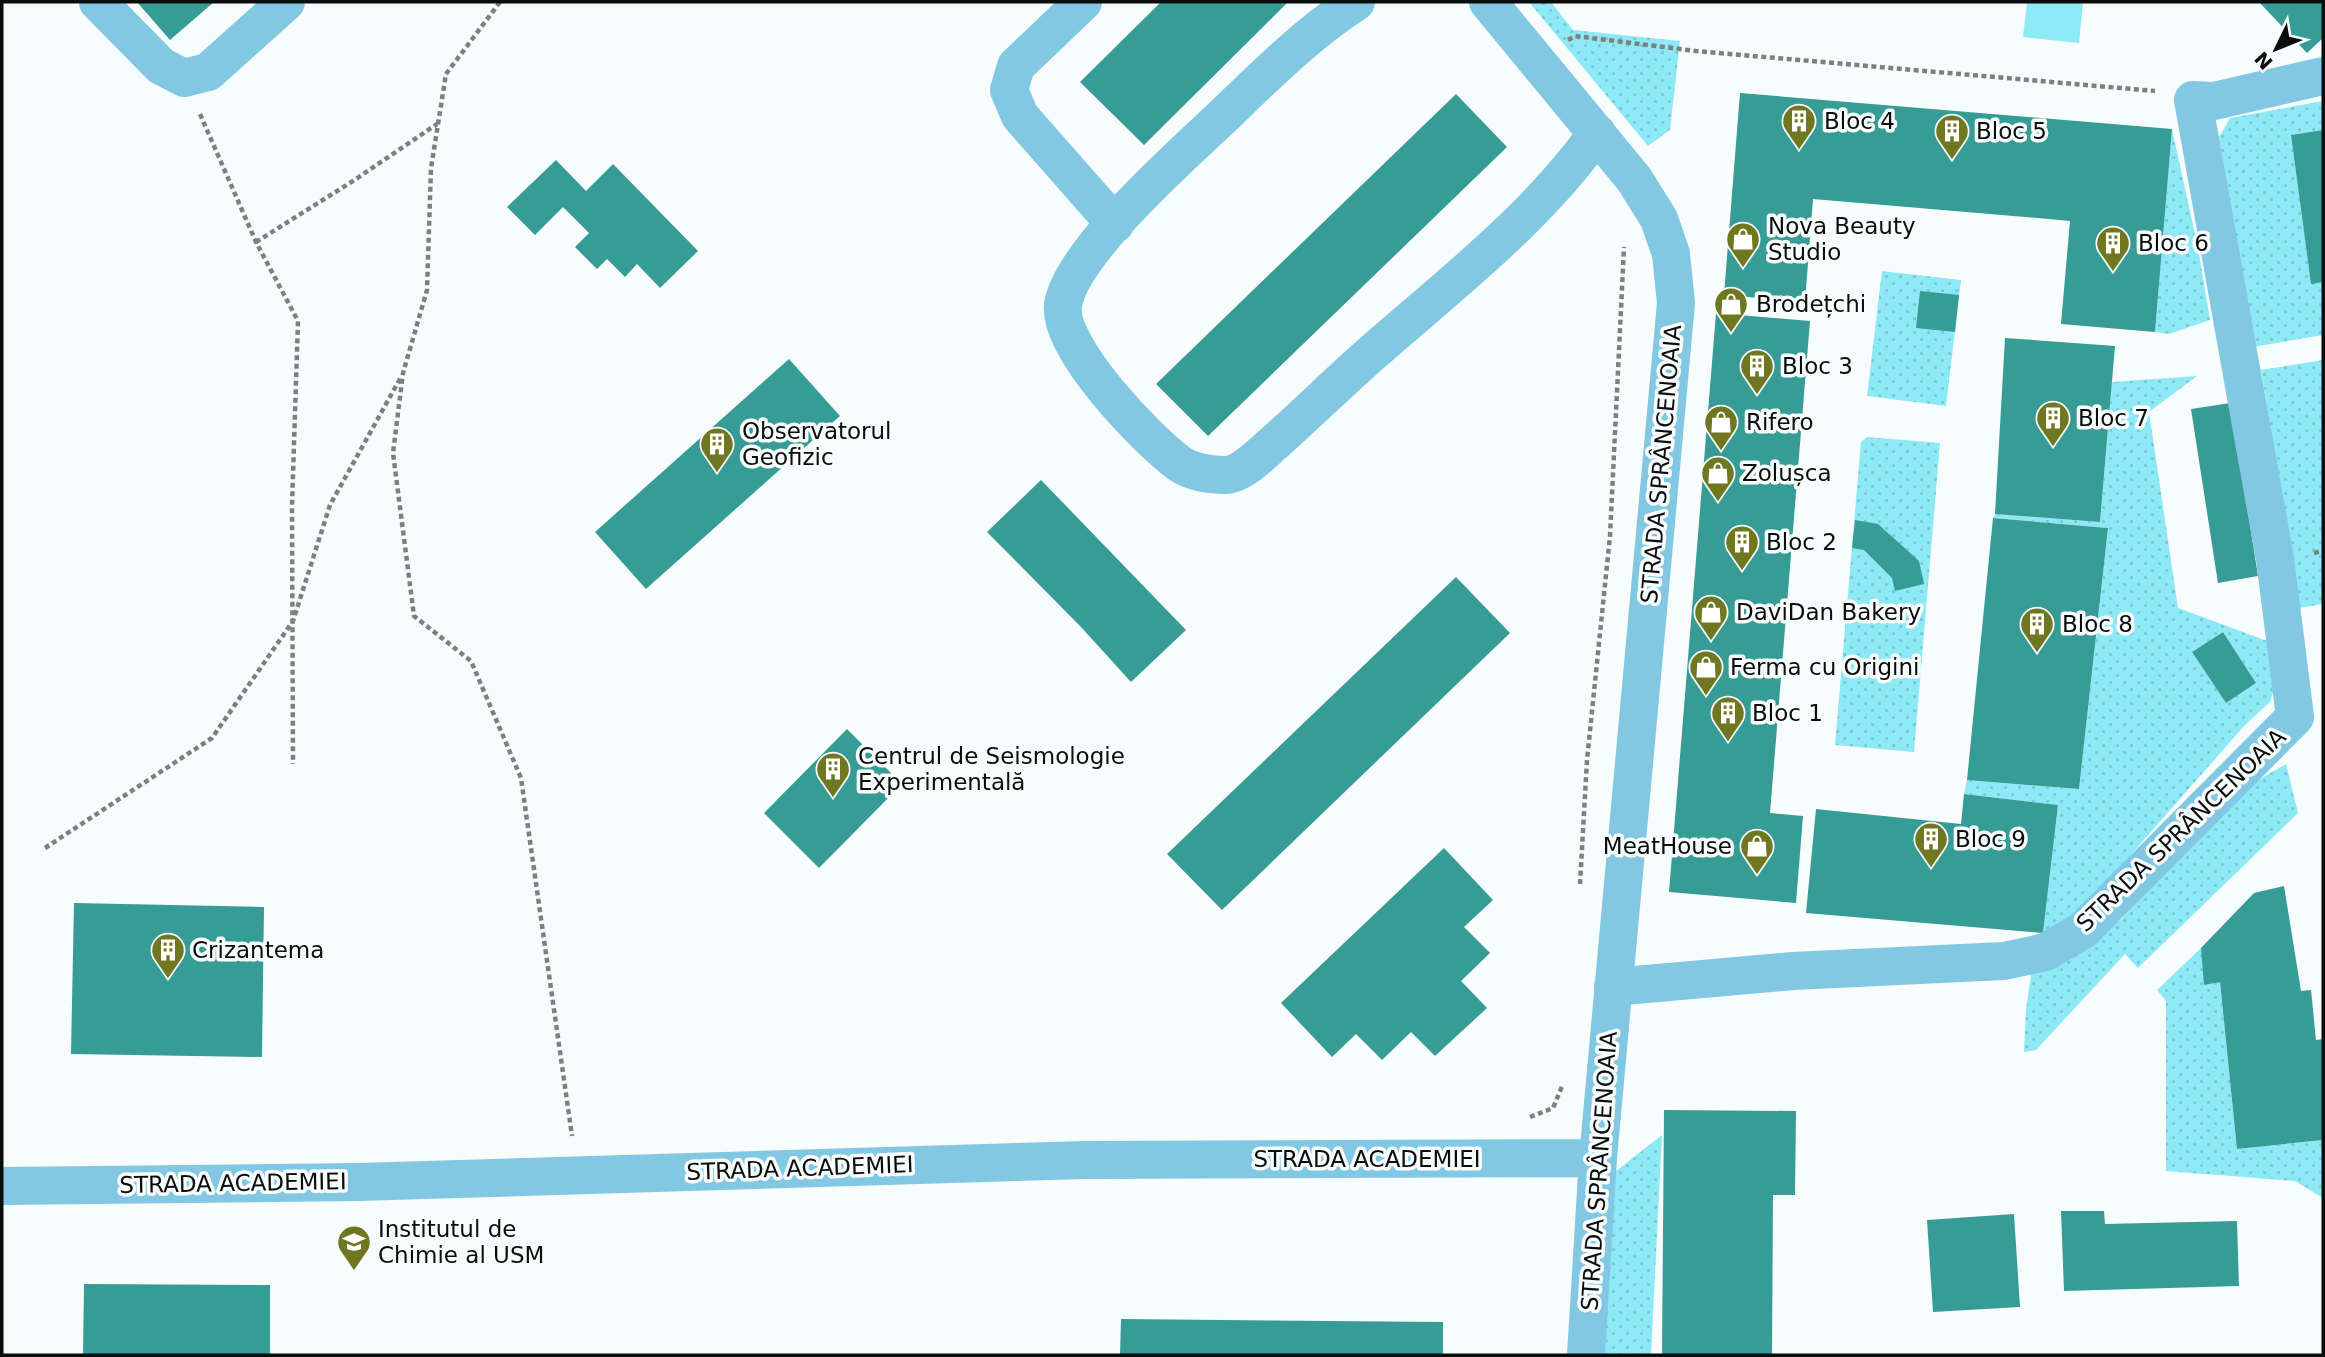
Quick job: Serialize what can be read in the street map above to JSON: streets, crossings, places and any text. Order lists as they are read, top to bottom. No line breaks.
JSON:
{"streets":{"street":["STRADA SPRÂNCENOAIA","STRADA ACADEMIEI"]},"crossings":[["STRADA SPRÂNCENOAIA","STRADA ACADEMIEI"]],"places":{"building":["Bloc 4","Bloc 5","Bloc 6","Bloc 3","Bloc 7","Observatorul Geofizic","Bloc 2","Bloc 8","Bloc 1","Centrul de Seismologie Experimentală","Bloc 9","Crizantema"],"shop":["Nova Beauty Studio","Brodețchi","Rifero","Zolușca","DaviDan Bakery","Ferma cu Origini","MeatHouse"],"school or university":["Institutul de Chimie al USM"]},"north":"bottom left"}
